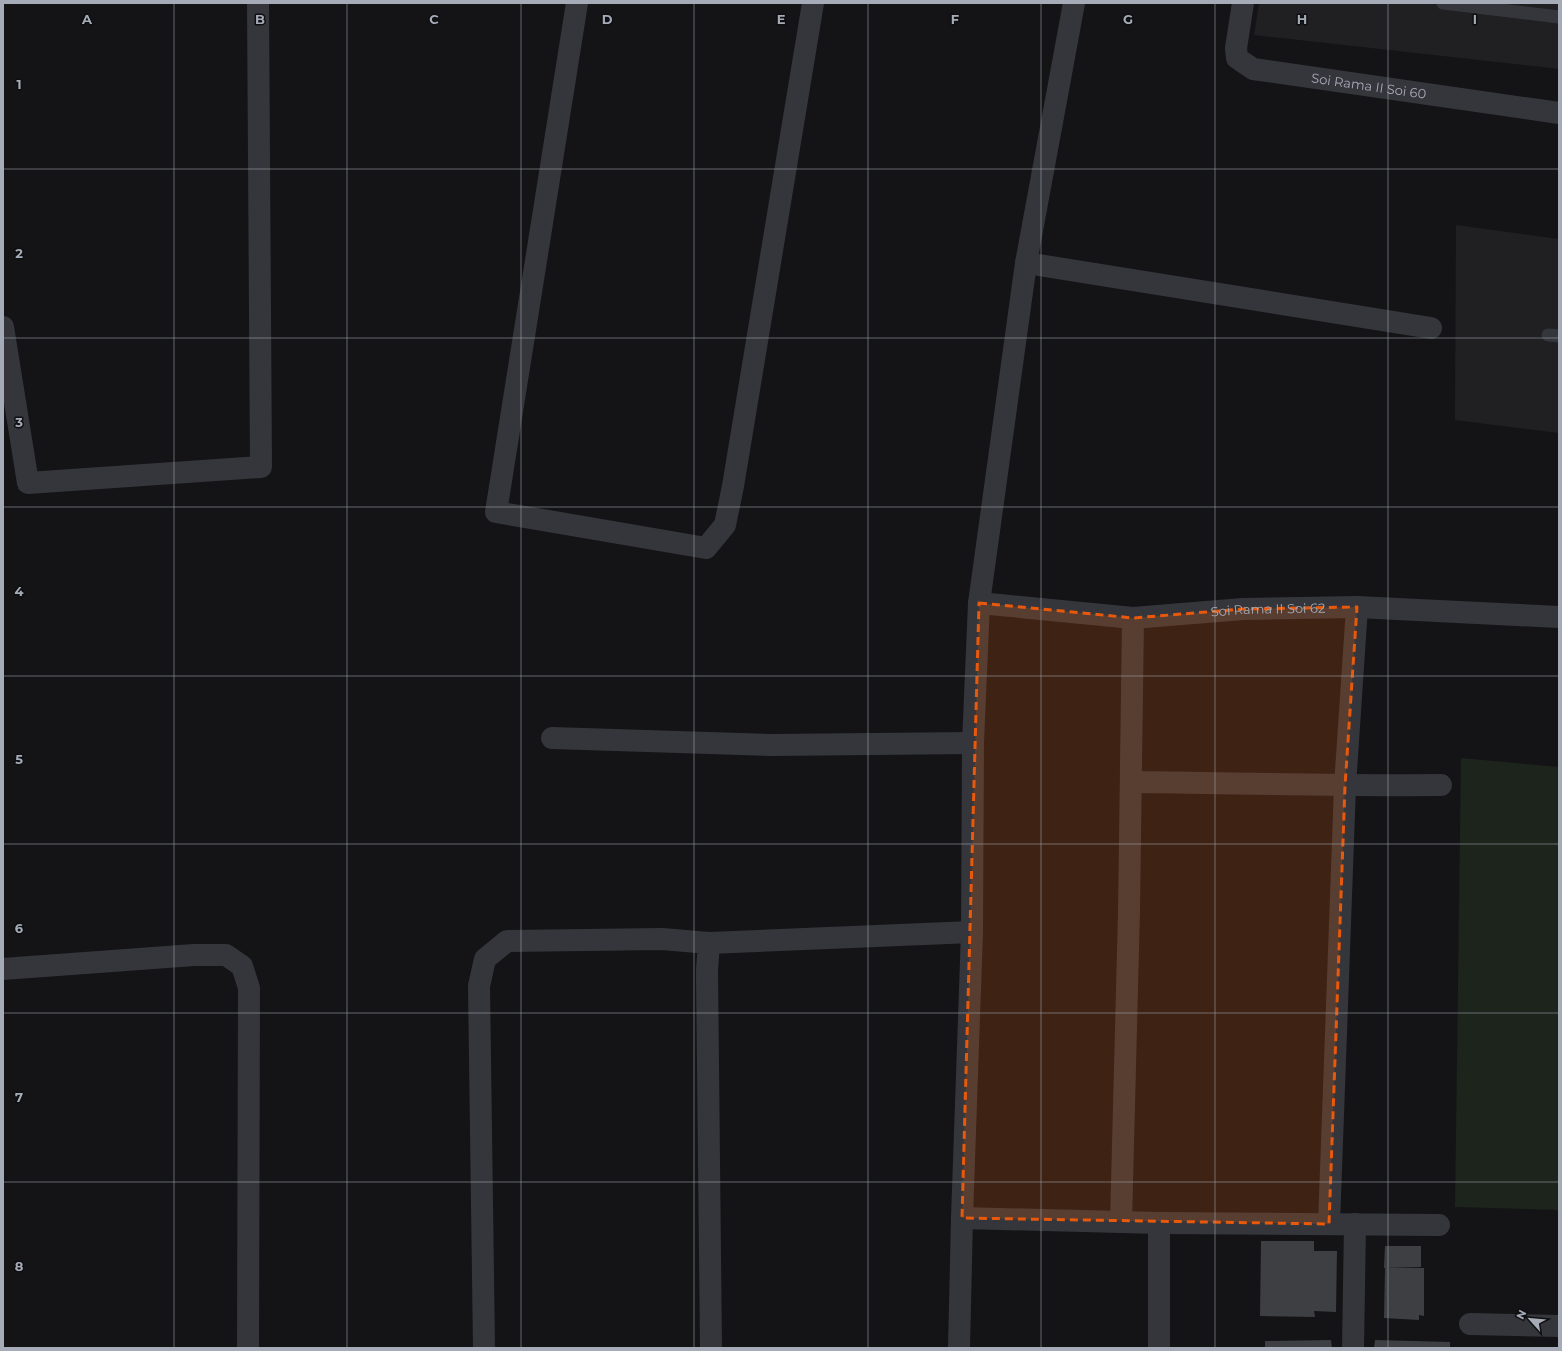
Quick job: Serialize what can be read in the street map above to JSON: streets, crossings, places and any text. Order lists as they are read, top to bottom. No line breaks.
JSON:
{"streets":{"street":["Soi Rama II Soi 60","Soi Rama II Soi 62"]},"north":"top left","grid":{"columns":["A","B","C","D","E","F","G","H","I"],"rows":["1","2","3","4","5","6","7","8"]}}
